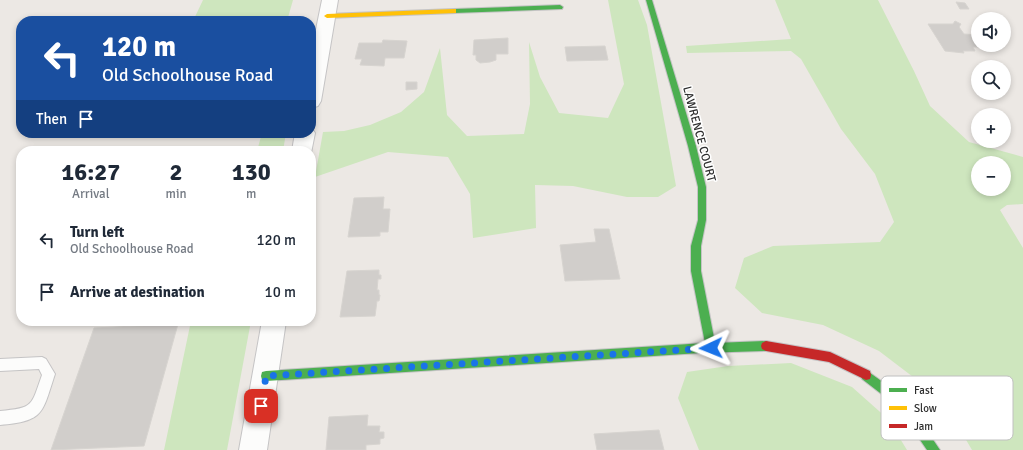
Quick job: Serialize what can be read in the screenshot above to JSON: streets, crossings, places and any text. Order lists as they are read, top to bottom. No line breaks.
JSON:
{"streets":{"street":["LAWRENCE COURT"]},"legend":["Fast","Slow","Jam"],"page":{"map_buttons":["+","−"],"turn":["120 m","Old Schoolhouse Road"],"then":"Then","eta":["16:27","Arrival","2","min","130","m"],"list":[{"name":"Turn left","note":"Old Schoolhouse Road","value":"120 m"},{"name":"Arrive at destination","value":"10 m"}]}}
